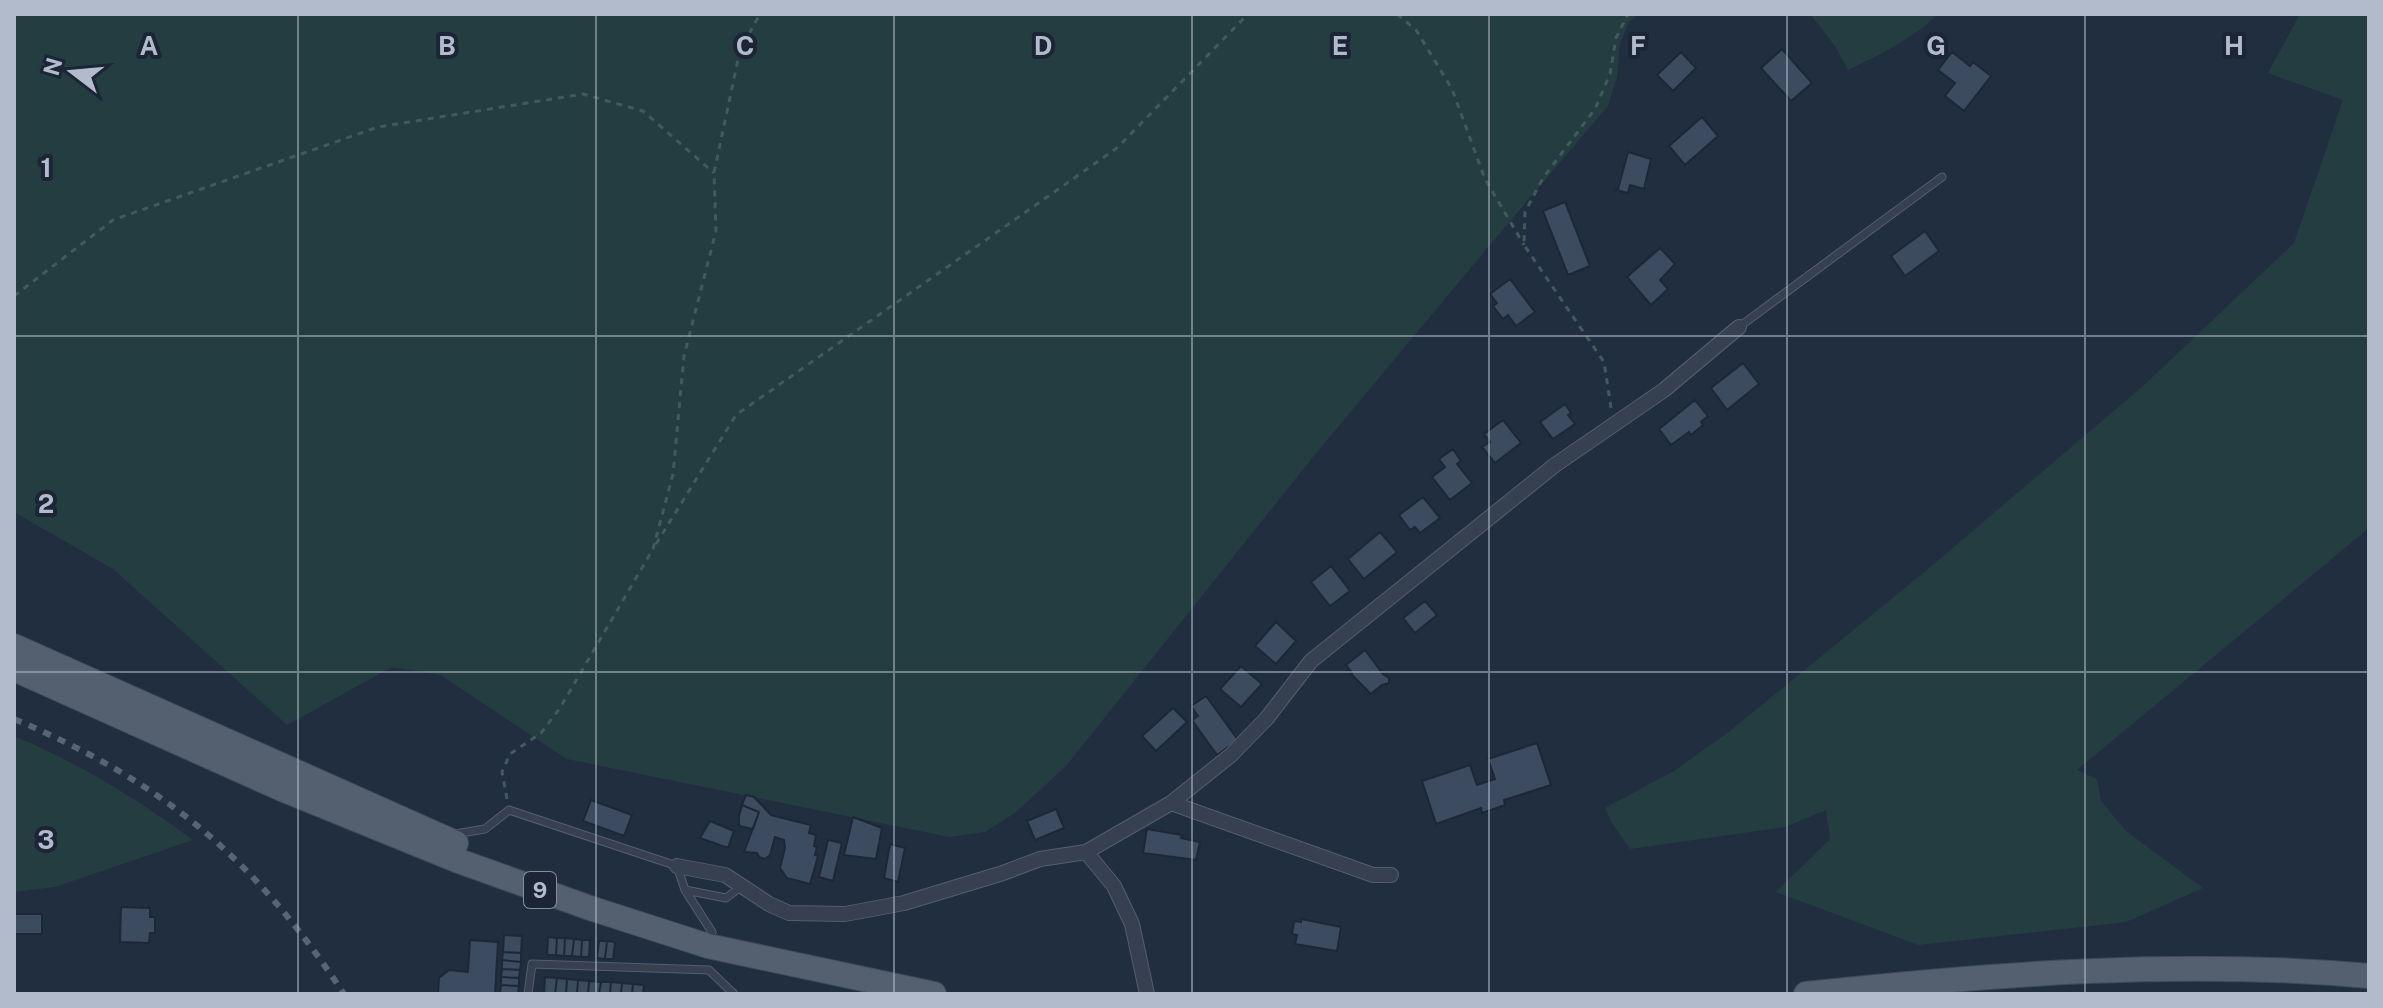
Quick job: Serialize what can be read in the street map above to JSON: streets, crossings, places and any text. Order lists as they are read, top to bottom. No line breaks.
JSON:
{"streets":{"main road":["9"]},"north":"left","grid":{"columns":["A","B","C","D","E","F","G","H"],"rows":["1","2","3"]}}
